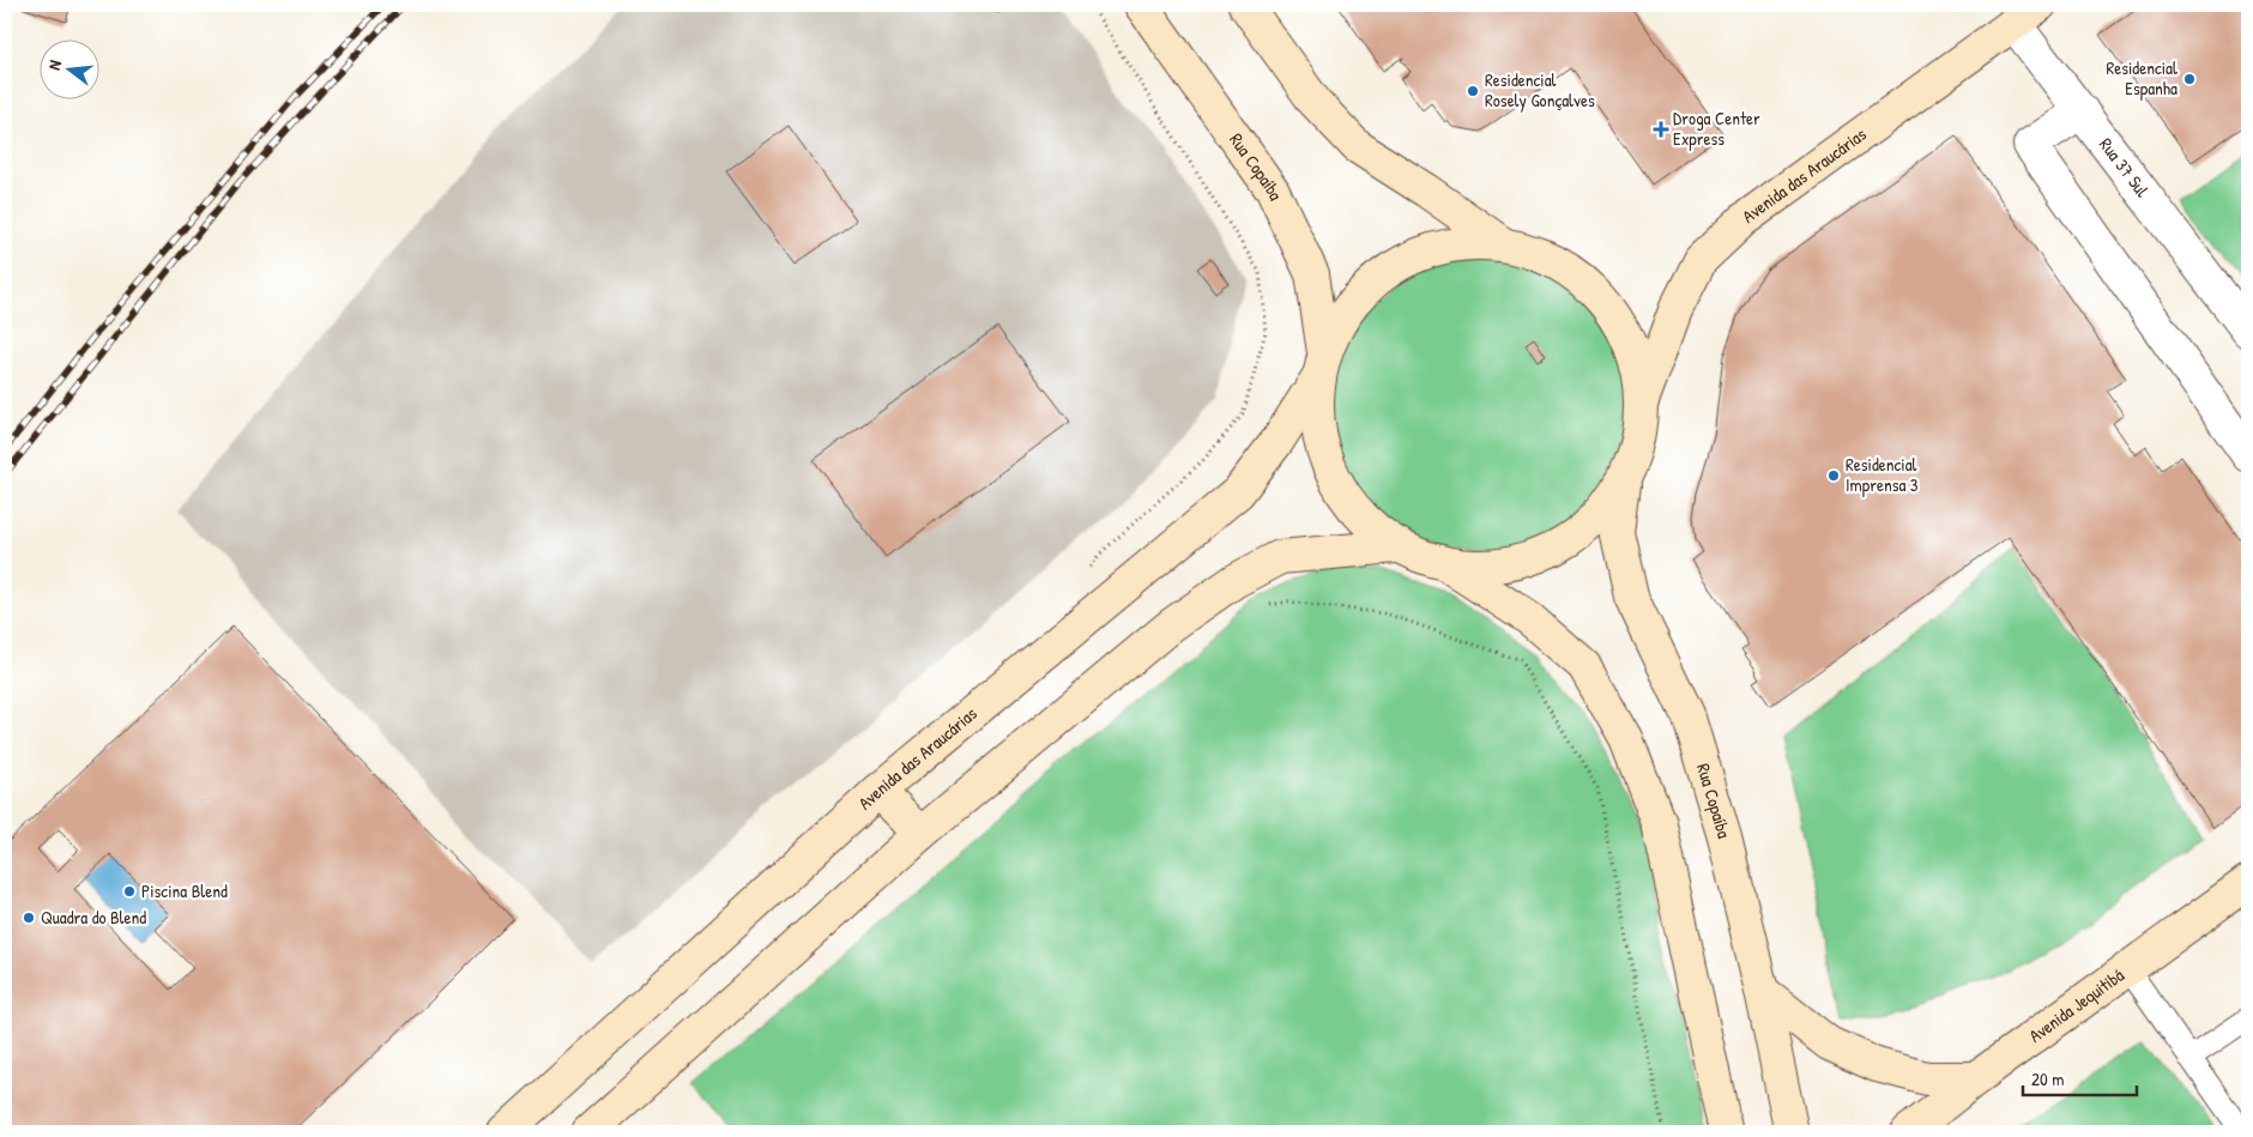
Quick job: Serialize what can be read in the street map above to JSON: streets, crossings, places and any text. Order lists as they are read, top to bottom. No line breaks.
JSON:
{"streets":{"main road":["Rua Copaíba","Avenida das Araucárias","Avenida Jequitibá"],"street":["Rua 37 Sul"]},"crossings":[["Rua Copaíba","Avenida das Araucárias"],["Rua 37 Sul","Avenida das Araucárias"]],"places":{"other":["Residencial Espanha","Residencial Rosely Gonçalves","Residencial Imprensa 3","Piscina Blend","Quadra do Blend"],"health":["Droga Center Express"]},"scale_bar":"20 m","north":"left"}
